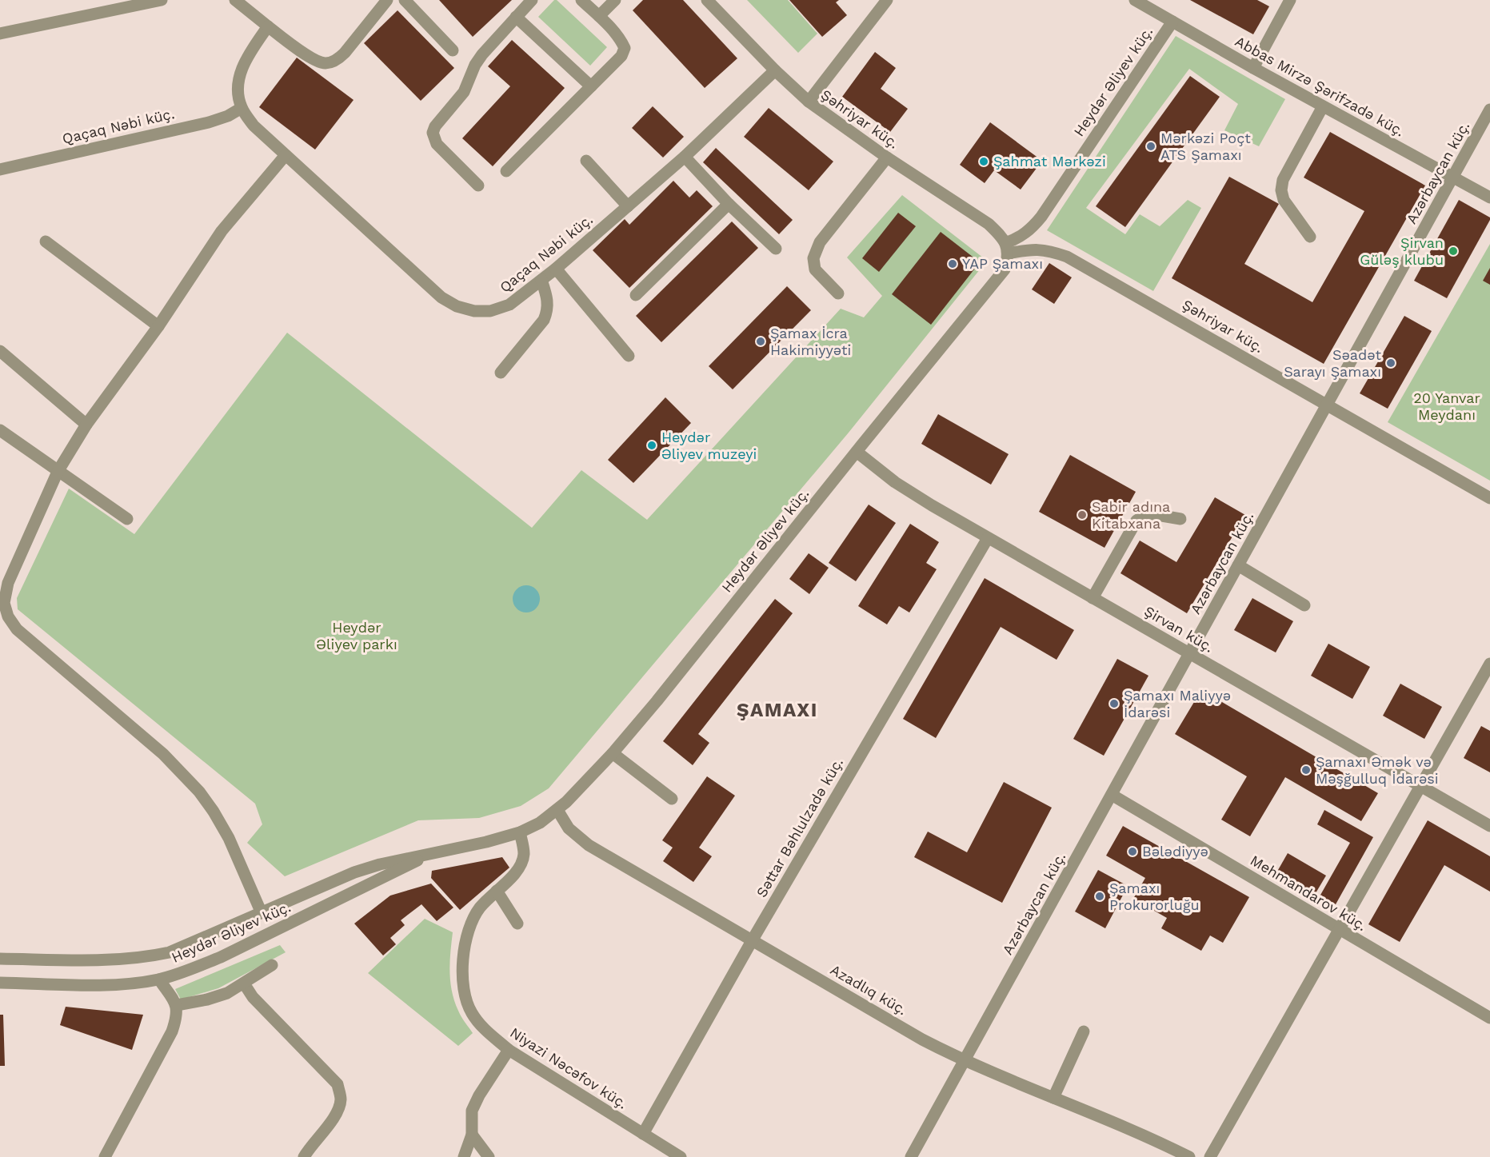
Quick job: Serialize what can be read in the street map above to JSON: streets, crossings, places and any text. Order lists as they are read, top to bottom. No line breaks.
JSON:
{"streets":{"street":["Heydər Əliyev küç.","Abbas Mirzə Şərifzadə küç.","Şəhriyar küç.","Qaçaq Nəbi küç.","Azərbaycan küç.","Şirvan küç.","Səttar Bəhlulzadə küç.","Mehmandarov küç.","Azadlıq küç.","Niyazi Nəcəfov küç."]},"crossings":[["Heydər Əliyev küç.","Abbas Mirzə Şərifzadə küç."],["Heydər Əliyev küç.","Şəhriyar küç."],["Heydər Əliyev küç.","Şirvan küç."],["Heydər Əliyev küç.","Azadlıq küç."],["Heydər Əliyev küç.","Niyazi Nəcəfov küç."],["Abbas Mirzə Şərifzadə küç.","Azərbaycan küç."],["Şəhriyar küç.","Qaçaq Nəbi küç."],["Şəhriyar küç.","Azərbaycan küç."],["Azərbaycan küç.","Şirvan küç."],["Azərbaycan küç.","Mehmandarov küç."],["Azərbaycan küç.","Azadlıq küç."],["Şirvan küç.","Səttar Bəhlulzadə küç."],["Səttar Bəhlulzadə küç.","Azadlıq küç."],["Səttar Bəhlulzadə küç.","Niyazi Nəcəfov küç."]],"districts":["ŞAMAXI"],"parks":["20 Yanvar Meydanı","Heydər Əliyev parkı"],"places":["Mərkəzi Poçt ATS Şamaxı","Şahmat Mərkəzi","Şirvan Güləş klubu","YAP Şamaxı","Şamax İcra Hakimiyyəti","Səadət Sarayı Şamaxı","Heydər Əliyev muzeyi","Sabir adına Kitabxana","Şamaxı Maliyyə İdarəsi","Şamaxı Əmək və Məşğulluq İdarəsi","Bələdiyyə","Şamaxı Prokurorluğu"]}
